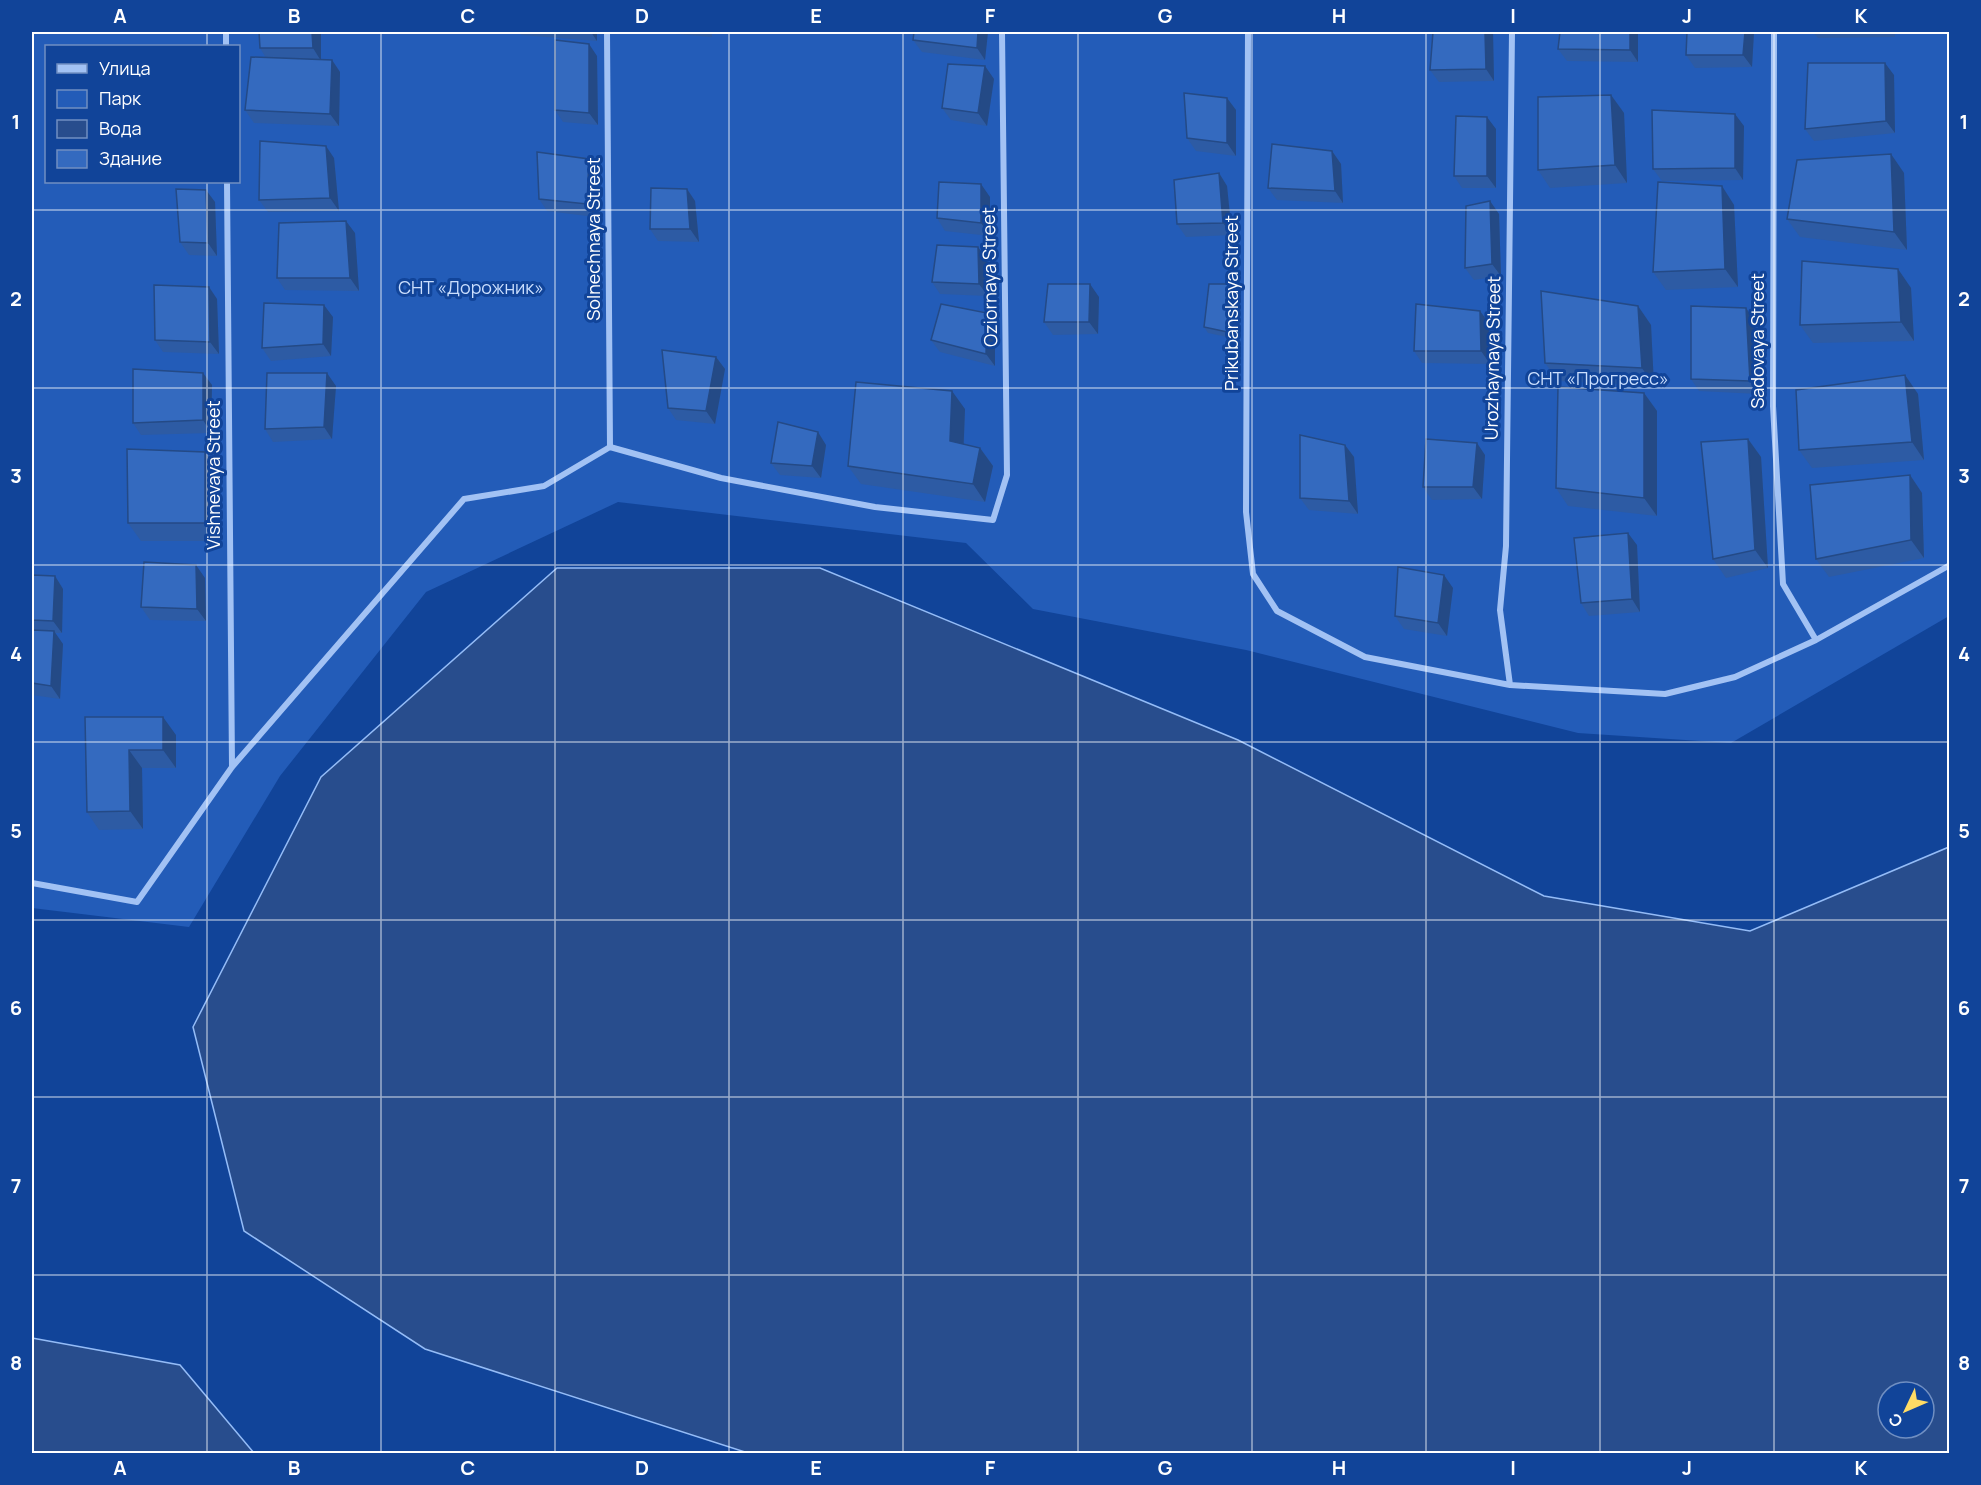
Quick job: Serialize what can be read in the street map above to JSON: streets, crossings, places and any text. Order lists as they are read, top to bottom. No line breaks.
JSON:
{"streets":{"street":["Solnechnaya Street","Oziornaya Street","Prikubanskaya Street","Sadovaya Street","Urozhaynaya Street","Vishnevaya Street"]},"crossings":[["Solnechnaya Street","Oziornaya Street"],["Prikubanskaya Street","Urozhaynaya Street"]],"parks":["СНТ «Дорожник»","СНТ «Прогресс»"],"legend":["Улица","Парк","Вода","Здание"],"north":"bottom left","grid":{"columns":["A","B","C","D","E","F","G","H","I","J","K"],"rows":["1","2","3","4","5","6","7","8"]}}
